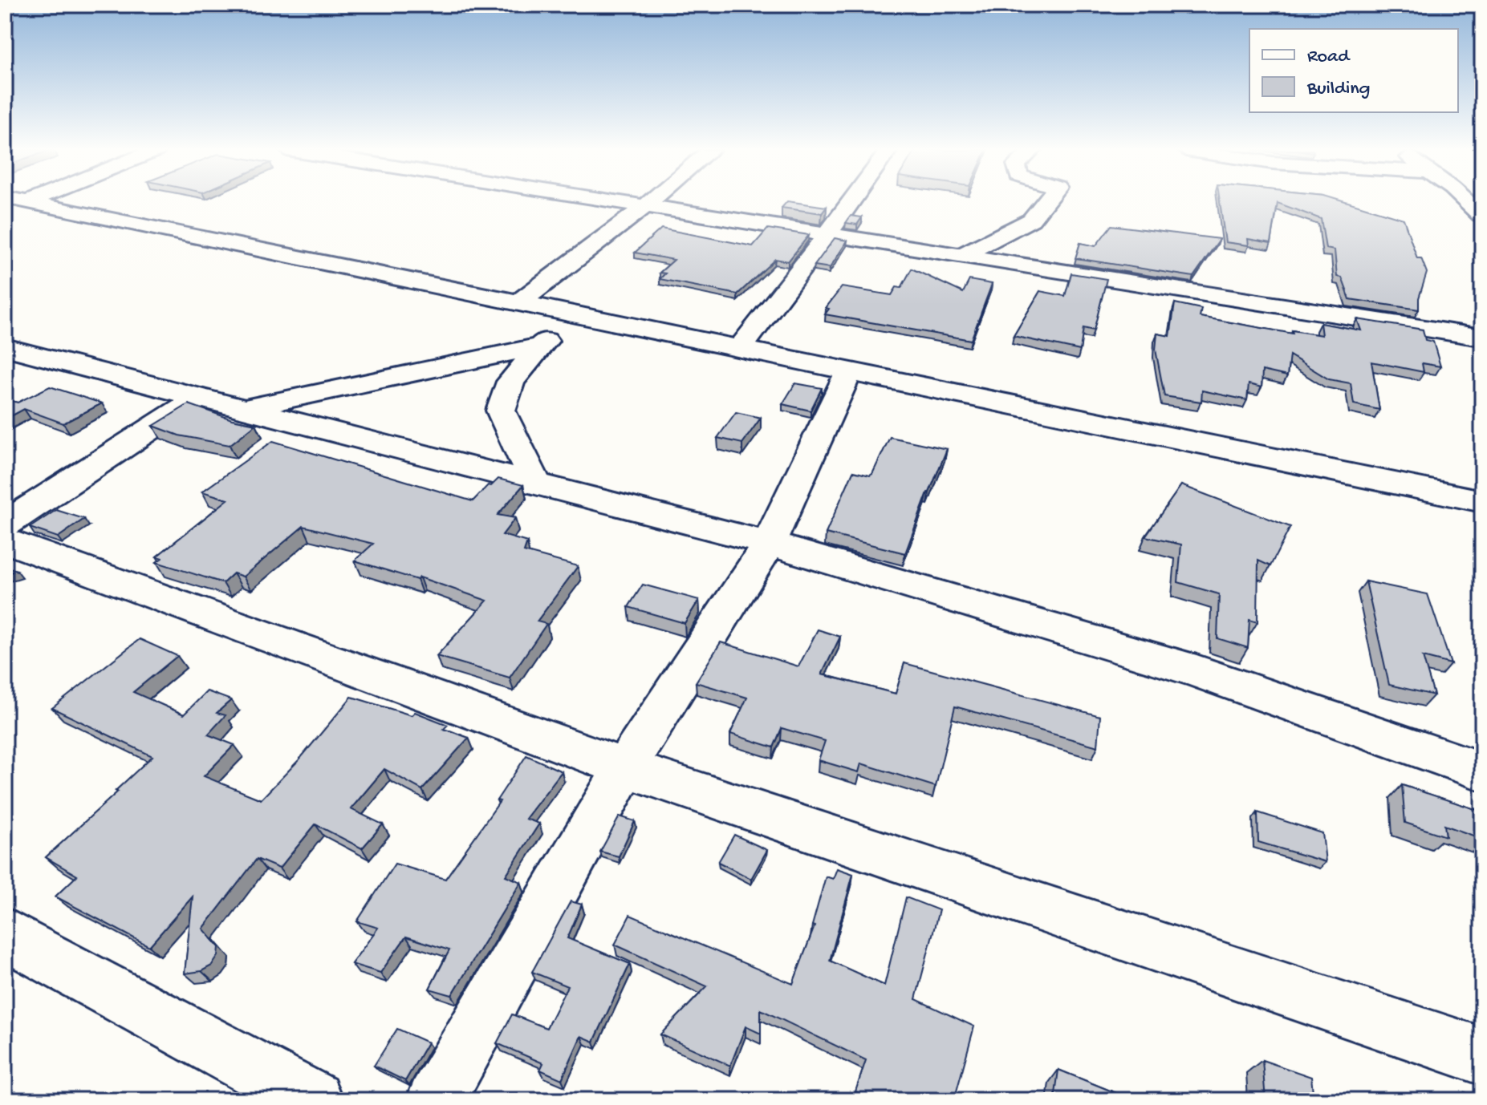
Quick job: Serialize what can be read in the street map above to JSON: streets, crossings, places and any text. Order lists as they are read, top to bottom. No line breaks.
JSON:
{"legend":["Road","Building"]}
